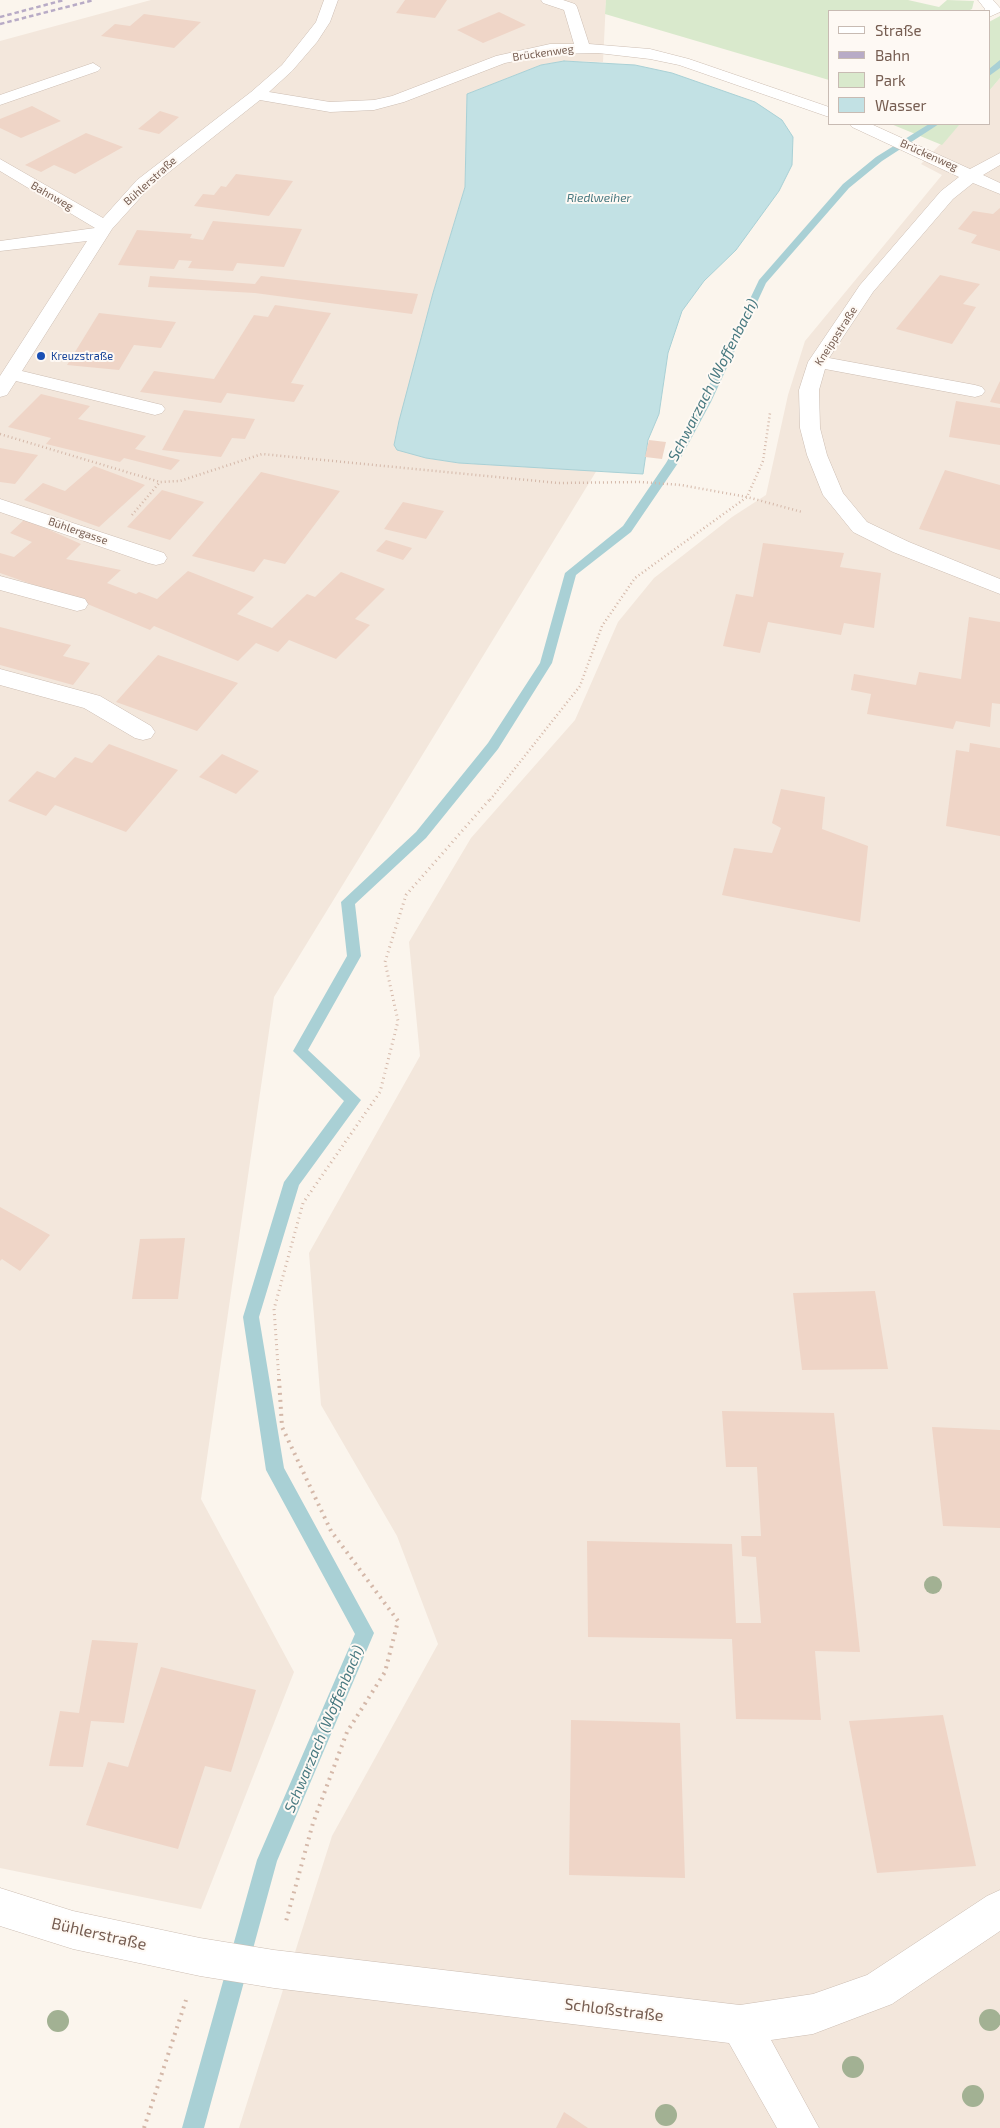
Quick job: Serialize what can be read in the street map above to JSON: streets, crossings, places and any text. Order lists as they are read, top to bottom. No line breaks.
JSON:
{"streets":{"street":["Brückenweg","Bühlerstraße","Bahnweg","Kneippstraße","Bühlergasse","Schloßstraße"]},"crossings":[["Brückenweg","Bühlerstraße"],["Brückenweg","Kneippstraße"],["Bühlerstraße","Bahnweg"],["Bühlerstraße","Schloßstraße"]],"water":["Riedlweiher","Schwarzach (Woffenbach)"],"places":["Kreuzstraße"],"legend":["Straße","Bahn","Park","Wasser"]}
